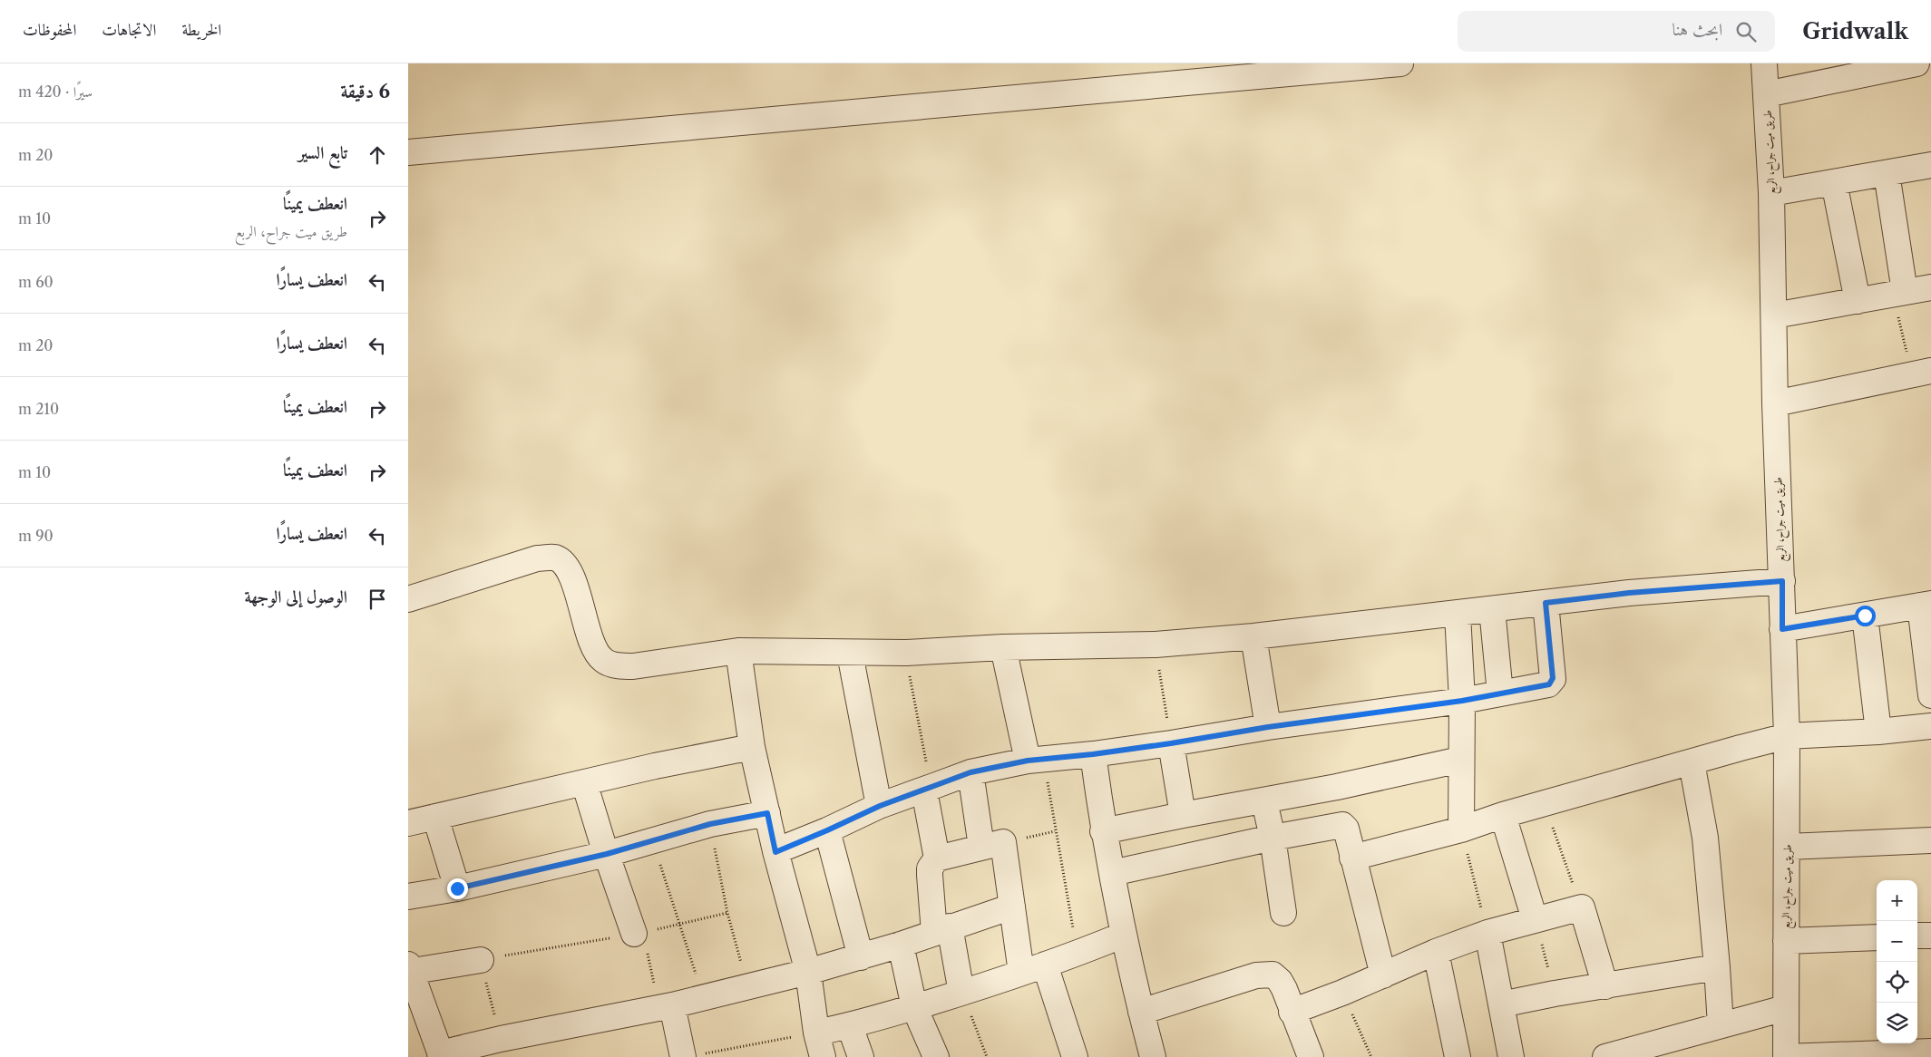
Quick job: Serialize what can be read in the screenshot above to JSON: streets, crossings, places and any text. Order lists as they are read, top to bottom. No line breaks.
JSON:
{"streets":{"street":["طريق ميت جراح، الربع"]},"page":{"header":"Gridwalk","search":"ابحث هنا","nav":["الخريطة","الاتجاهات","المحفوظات"],"heading":["6 دقيقة","سيرًا · 420 m"],"list":[["تابع السير","20 m"],["انعطف يمينًا","طريق ميت جراح، الربع","10 m"],["انعطف يسارًا","60 m"],["انعطف يسارًا","20 m"],["انعطف يمينًا","210 m"],["انعطف يمينًا","10 m"],["انعطف يسارًا","90 m"],"الوصول إلى الوجهة"],"map_buttons":["+","−"]}}
